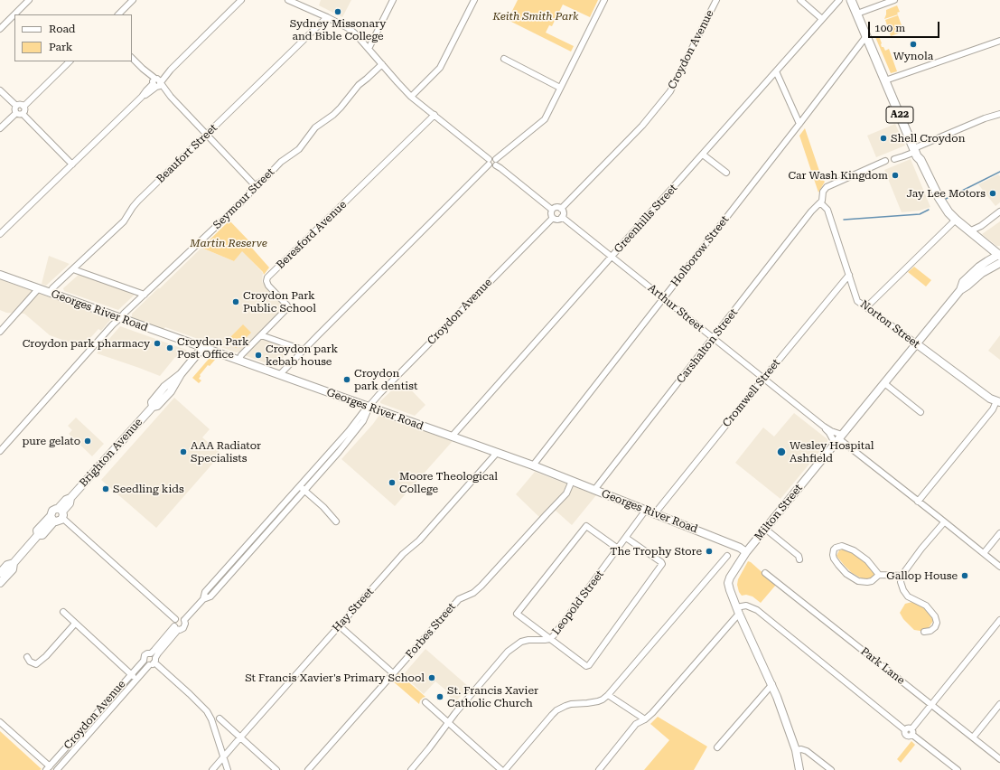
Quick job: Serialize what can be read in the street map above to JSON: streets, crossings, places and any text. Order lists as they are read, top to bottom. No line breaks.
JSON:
{"streets":{"highway":["A22"],"main road":["Georges River Road","Norton Street","Brighton Avenue","Milton Street"],"street":["Croydon Avenue","Beaufort Street","Seymour Street","Greenhills Street","Beresford Avenue","Holborow Street","Arthur Street","Carshalton Street","Cromwell Street","Leopold Street","Hay Street","Forbes Street","Park Lane"]},"crossings":[["Croydon Avenue","Arthur Street"],["Croydon Avenue","Georges River Road"],["A22","Holborow Street"],["A22","Milton Street"],["Beaufort Street","Georges River Road"],["Seymour Street","Georges River Road"],["Greenhills Street","Arthur Street"],["Greenhills Street","Georges River Road"],["Beresford Avenue","Georges River Road"],["Holborow Street","Arthur Street"],["Holborow Street","Georges River Road"],["Arthur Street","Carshalton Street"],["Arthur Street","Cromwell Street"],["Arthur Street","Milton Street"],["Georges River Road","Carshalton Street"],["Georges River Road","Cromwell Street"],["Georges River Road","Brighton Avenue"],["Georges River Road","Milton Street"],["Georges River Road","Leopold Street"],["Georges River Road","Hay Street"],["Georges River Road","Forbes Street"],["Norton Street","Carshalton Street"],["Norton Street","Cromwell Street"],["Norton Street","Milton Street"]],"parks":["Keith Smith Park","Martin Reserve"],"places":["Sydney Missonary and Bible College","Wynola","Shell Croydon","Car Wash Kingdom","Jay Lee Motors","Croydon Park Public School","Croydon park pharmacy","Croydon Park Post Office","Croydon park kebab house","Croydon park dentist","pure gelato","AAA Radiator Specialists","Wesley Hospital Ashfield","Moore Theological College","Seedling kids","The Trophy Store","Gallop House","St Francis Xavier's Primary School","St. Francis Xavier Catholic Church"],"legend":["Road","Park"],"scale_bar":"100 m"}
